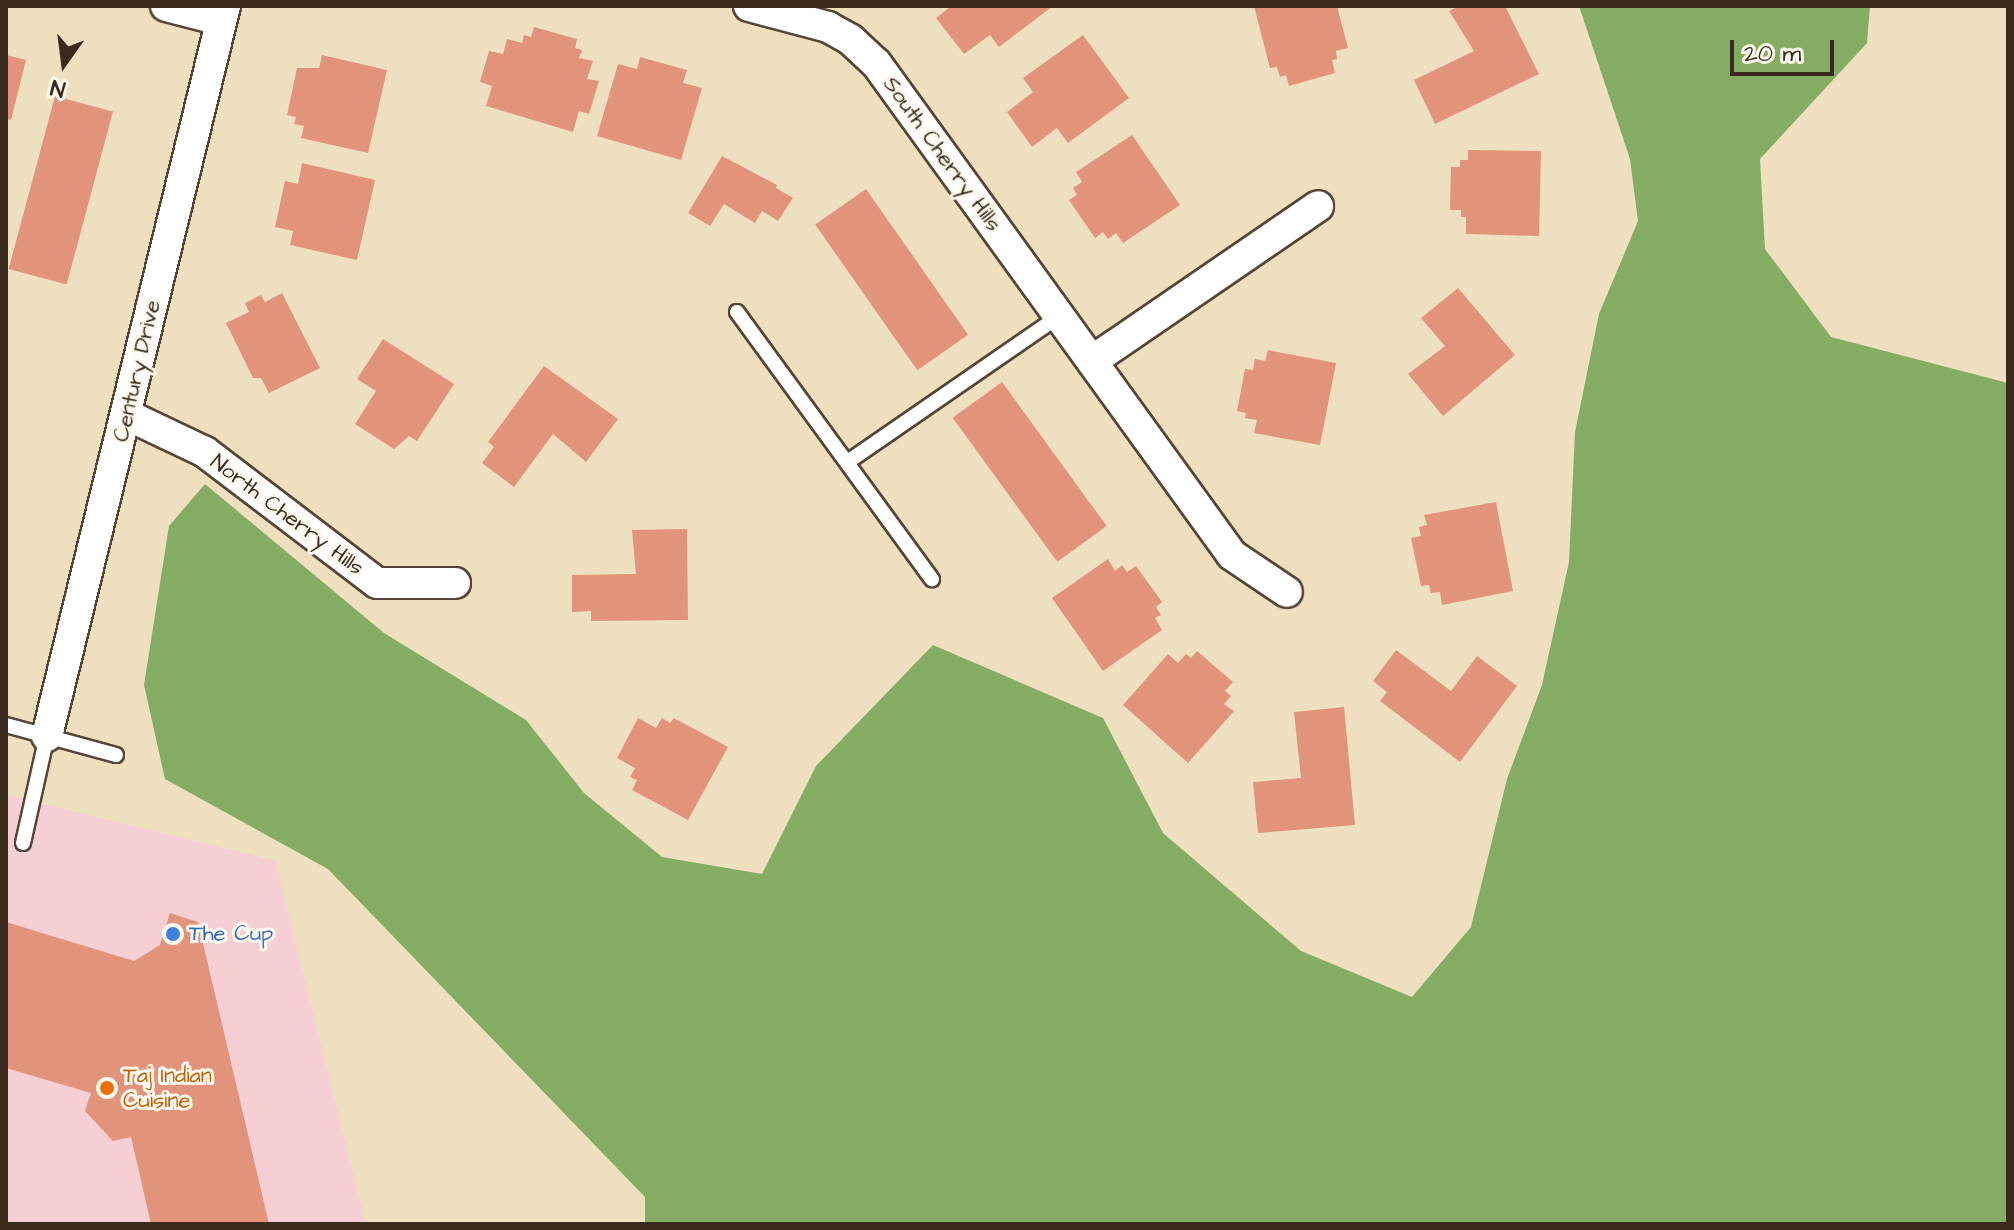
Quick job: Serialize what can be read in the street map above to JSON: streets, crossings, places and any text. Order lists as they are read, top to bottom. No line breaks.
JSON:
{"streets":{"street":["South Cherry Hills","Century Drive","North Cherry Hills"]},"crossings":[["Century Drive","North Cherry Hills"]],"places":["The Cup","Taj Indian Cuisine"],"scale_bar":"20 m","north":"bottom"}
